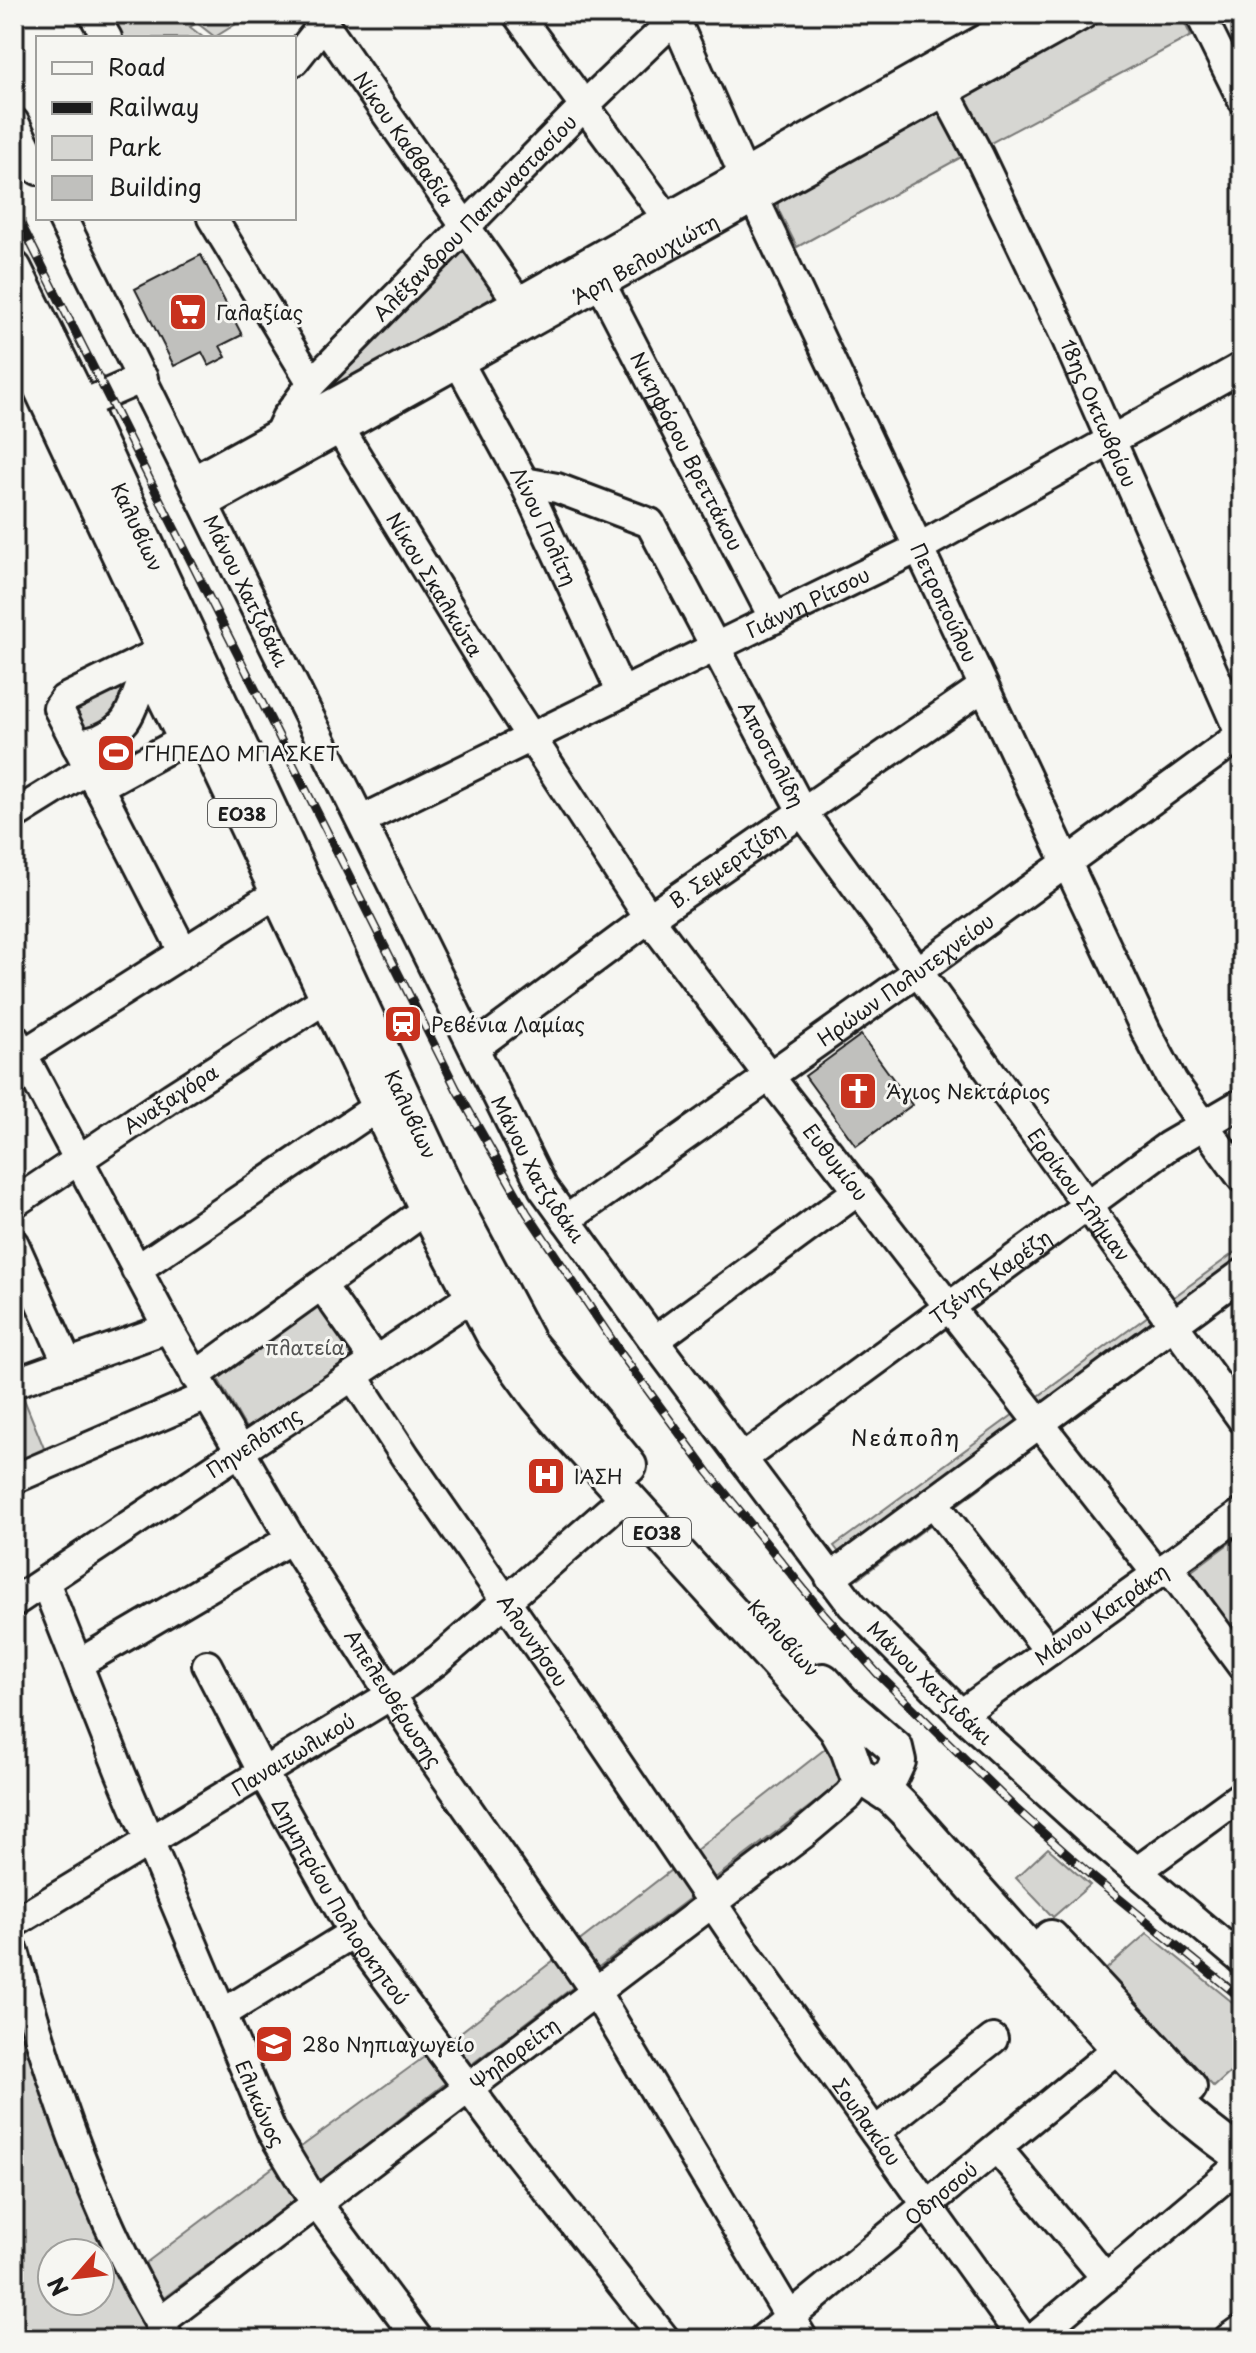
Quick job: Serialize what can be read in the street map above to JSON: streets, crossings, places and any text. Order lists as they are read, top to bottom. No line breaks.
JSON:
{"streets":{"main road":["Καλυβίων","ΕΟ38"],"street":["Νίκου Καββαδία","Αλέξανδρου Παπαναστασίου","Άρη Βελουχιώτη","18ης Οκτωβρίου","Νικηφόρου Βρεττάκου","Λίνου Πολίτη","Νίκου Σκαλκώτα","Μάνου Χατζιδάκι","Γιάννη Ρίτσου","Πετροπούλου","Αποστολίδη","Β. Σεμερτζίδη","Ηρώων Πολυτεχνείου","Αναξαγόρα","Ευθυμίου","Ερρίκου Σλήμαν","Τζένης Καρέζη","Πηνελόπης","Μάνου Κατράκη","Αλοννήσου","Απελευθέρωσης","Παναιτωλικού","Δημητρίου Πολιορκητού","Ψηλορείτη","Ελικώνος","Σουλακίου","Οδησσού"]},"crossings":[["Νίκου Καββαδία","Αλέξανδρου Παπαναστασίου"],["Νίκου Καββαδία","Άρη Βελουχιώτη"],["Αλέξανδρου Παπαναστασίου","Άρη Βελουχιώτη"],["Αλέξανδρου Παπαναστασίου","Πετροπούλου"],["Άρη Βελουχιώτη","18ης Οκτωβρίου"],["Άρη Βελουχιώτη","Νικηφόρου Βρεττάκου"],["Άρη Βελουχιώτη","Λίνου Πολίτη"],["Άρη Βελουχιώτη","Νίκου Σκαλκώτα"],["Άρη Βελουχιώτη","Μάνου Χατζιδάκι"],["Άρη Βελουχιώτη","Πετροπούλου"],["18ης Οκτωβρίου","Γιάννη Ρίτσου"],["18ης Οκτωβρίου","Ηρώων Πολυτεχνείου"],["Νικηφόρου Βρεττάκου","Γιάννη Ρίτσου"],["Καλυβίων","Αναξαγόρα"],["Καλυβίων","Πηνελόπης"],["Καλυβίων","Παναιτωλικού"],["Καλυβίων","Ψηλορείτη"],["Καλυβίων","Οδησσού"],["Λίνου Πολίτη","Γιάννη Ρίτσου"],["Λίνου Πολίτη","Αποστολίδη"],["Νίκου Σκαλκώτα","Γιάννη Ρίτσου"],["Νίκου Σκαλκώτα","Ευθυμίου"],["Μάνου Χατζιδάκι","Γιάννη Ρίτσου"],["Μάνου Χατζιδάκι","Β. Σεμερτζίδη"],["Μάνου Χατζιδάκι","Ηρώων Πολυτεχνείου"],["Μάνου Χατζιδάκι","Τζένης Καρέζη"],["Μάνου Χατζιδάκι","Μάνου Κατράκη"],["Γιάννη Ρίτσου","Πετροπούλου"],["Γιάννη Ρίτσου","Αποστολίδη"],["Γιάννη Ρίτσου","Ευθυμίου"],["Πετροπούλου","Β. Σεμερτζίδη"],["Πετροπούλου","Ηρώων Πολυτεχνείου"],["Πετροπούλου","Τζένης Καρέζη"],["Αποστολίδη","Β. Σεμερτζίδη"],["Αποστολίδη","Ηρώων Πολυτεχνείου"],["Αποστολίδη","Ερρίκου Σλήμαν"],["Β. Σεμερτζίδη","Ευθυμίου"],["Ηρώων Πολυτεχνείου","Ευθυμίου"],["Ηρώων Πολυτεχνείου","Ερρίκου Σλήμαν"],["Αναξαγόρα","Απελευθέρωσης"],["Ευθυμίου","Τζένης Καρέζη"],["Ευθυμίου","Μάνου Κατράκη"],["Ερρίκου Σλήμαν","Τζένης Καρέζη"],["Πηνελόπης","Αλοννήσου"],["Πηνελόπης","Απελευθέρωσης"],["Πηνελόπης","Ελικώνος"],["Αλοννήσου","Παναιτωλικού"],["Αλοννήσου","Ψηλορείτη"],["Αλοννήσου","Σουλακίου"],["Απελευθέρωσης","Παναιτωλικού"],["Απελευθέρωσης","Ψηλορείτη"],["Απελευθέρωσης","Οδησσού"],["Παναιτωλικού","Δημητρίου Πολιορκητού"],["Παναιτωλικού","Ελικώνος"],["Δημητρίου Πολιορκητού","Ψηλορείτη"],["Ψηλορείτη","Ελικώνος"],["Ψηλορείτη","Σουλακίου"],["Σουλακίου","Οδησσού"]],"districts":["Νεάπολη"],"parks":["πλατεία"],"places":{"supermarket":["Γαλαξίας"],"sports":["ΓΗΠΕΔΟ ΜΠΑΣΚΕΤ"],"station":["Ρεβένια Λαμίας"],"church":["Άγιος Νεκτάριος"],"hospital":["ΙΑΣΗ"],"school or university":["28ο Νηπιαγωγείο"]},"legend":["Road","Railway","Park","Building"],"north":"bottom left"}
